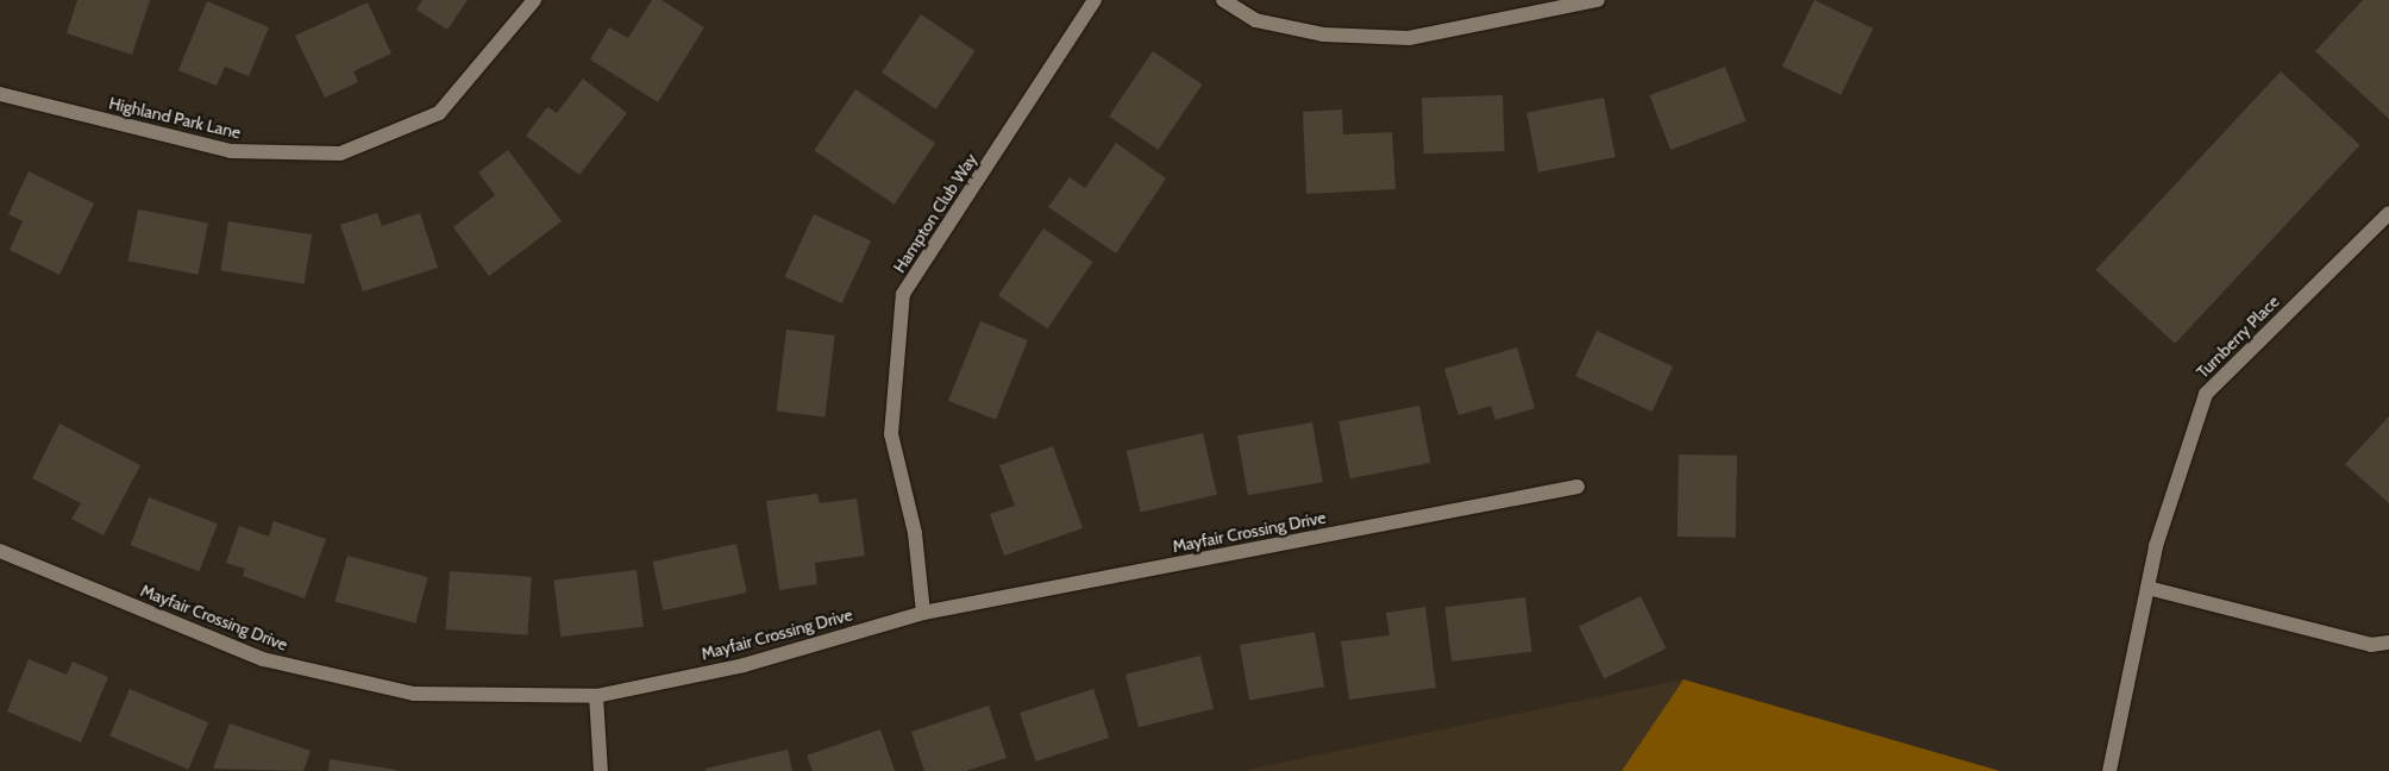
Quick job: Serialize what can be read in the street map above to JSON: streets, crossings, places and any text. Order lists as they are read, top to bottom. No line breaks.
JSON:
{"streets":{"street":["Highland Park Lane","Hampton Club Way","Turnberry Place","Mayfair Crossing Drive"]},"crossings":[["Hampton Club Way","Mayfair Crossing Drive"]]}
